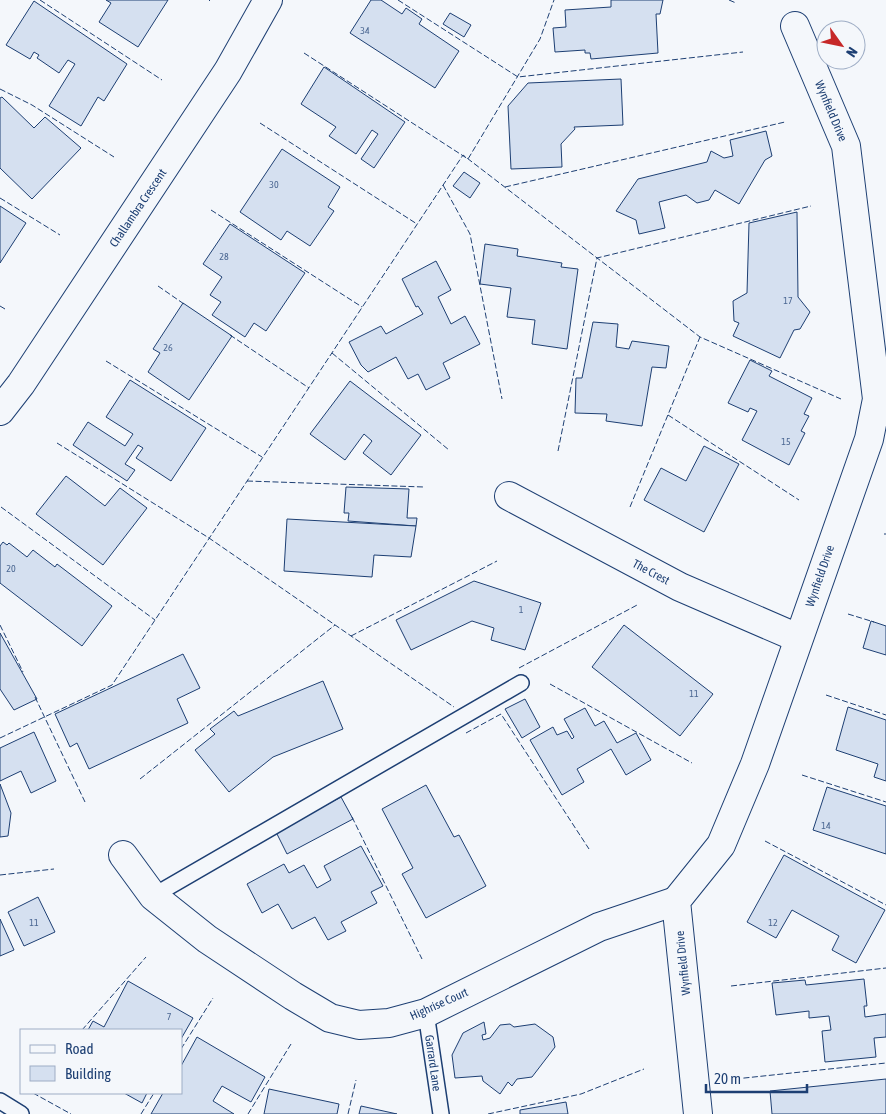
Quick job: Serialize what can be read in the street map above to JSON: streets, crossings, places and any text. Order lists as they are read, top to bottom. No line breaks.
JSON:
{"streets":{"street":["Wynfield Drive","Challambra Crescent","The Crest","Highrise Court"],"lane":["Garrard Lane"]},"crossings":[["Wynfield Drive","The Crest"],["Wynfield Drive","Highrise Court"],["Highrise Court","Garrard Lane"]],"house_numbers":["34","30","28","17","26","15","20","1","11","14","11","12","7"],"legend":["Road","Building"],"scale_bar":"20 m","north":"bottom right"}
